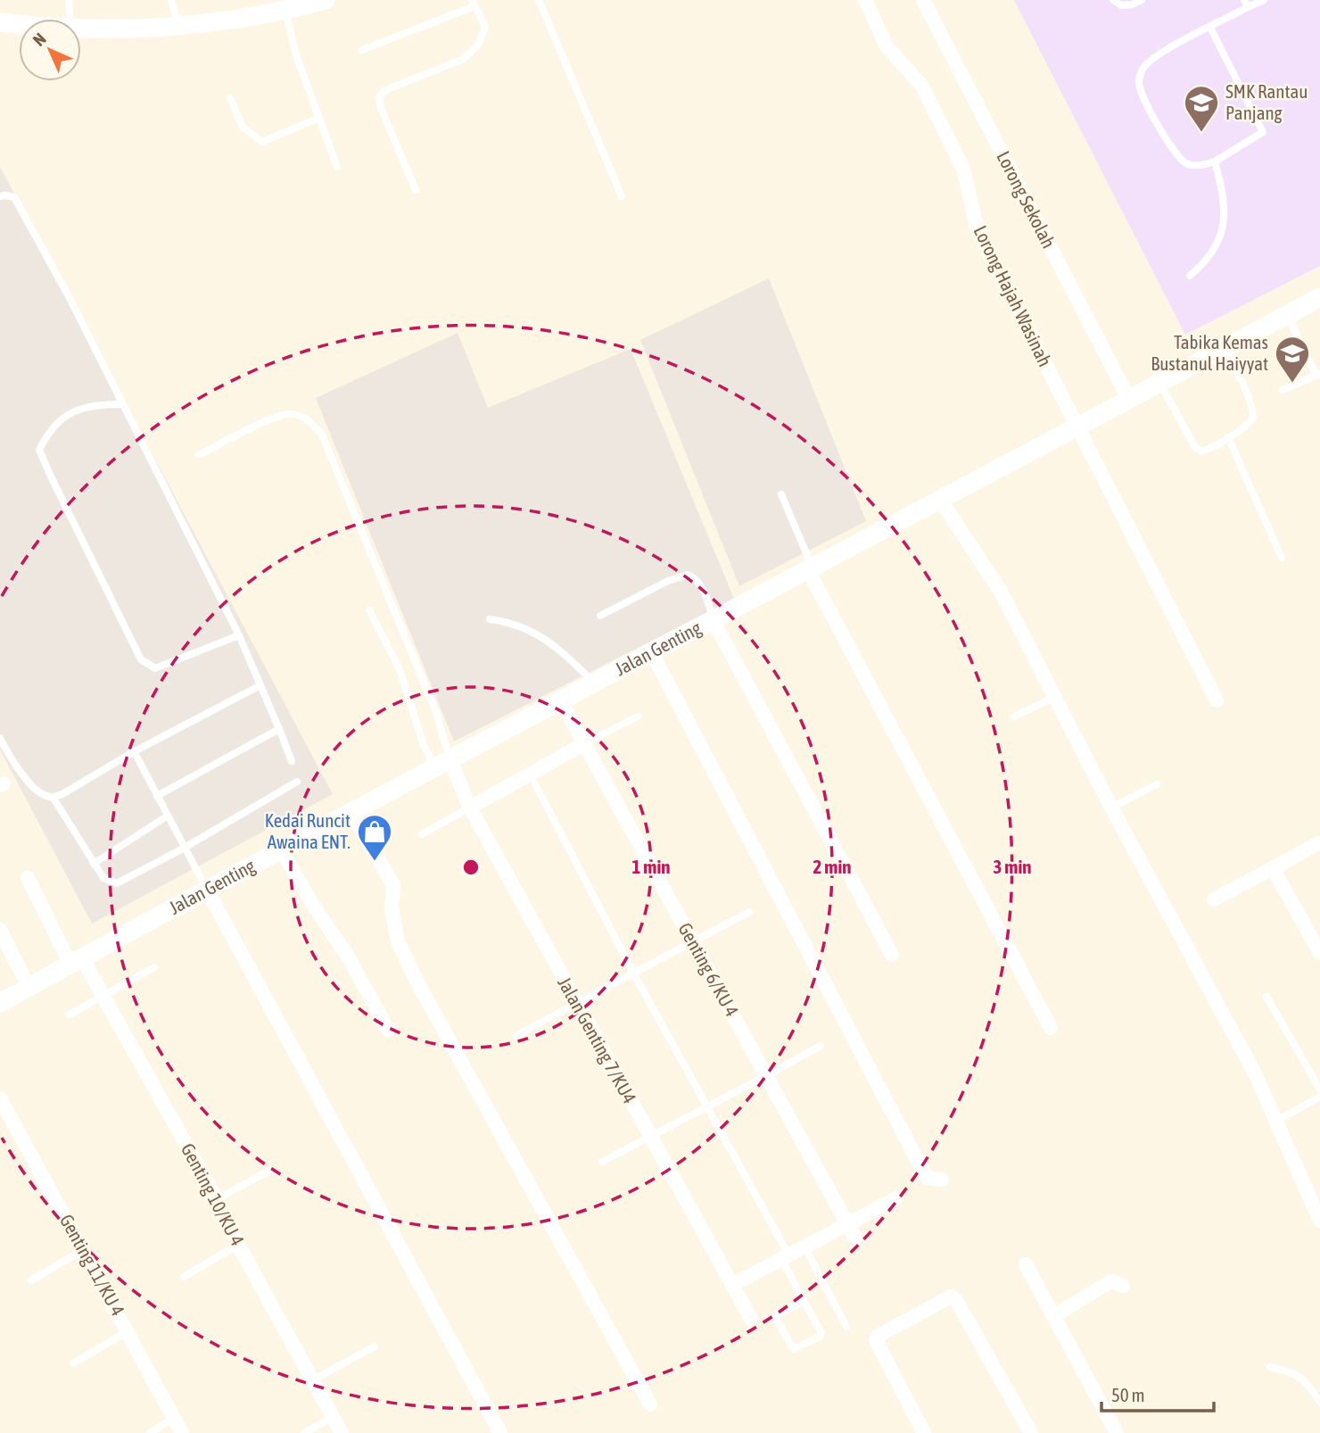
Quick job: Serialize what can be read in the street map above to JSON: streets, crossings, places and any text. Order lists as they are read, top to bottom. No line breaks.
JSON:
{"streets":{"street":["Lorong Sekolah","Lorong Hajah Wasinah","Jalan Genting","Genting 6/KU 4","Jalan Genting 7/KU4","Genting 10/KU 4","Genting 11/KU 4"]},"crossings":[["Lorong Sekolah","Jalan Genting"],["Lorong Hajah Wasinah","Jalan Genting"],["Jalan Genting","Genting 6/KU 4"],["Jalan Genting","Jalan Genting 7/KU4"],["Jalan Genting","Genting 10/KU 4"]],"places":{"school or university":["SMK Rantau Panjang","Tabika Kemas Bustanul Haiyyat"],"shop":["Kedai Runcit Awaina ENT."]},"scale_bar":"50 m","north":"top left","rings":["1 min","2 min","3 min"]}
